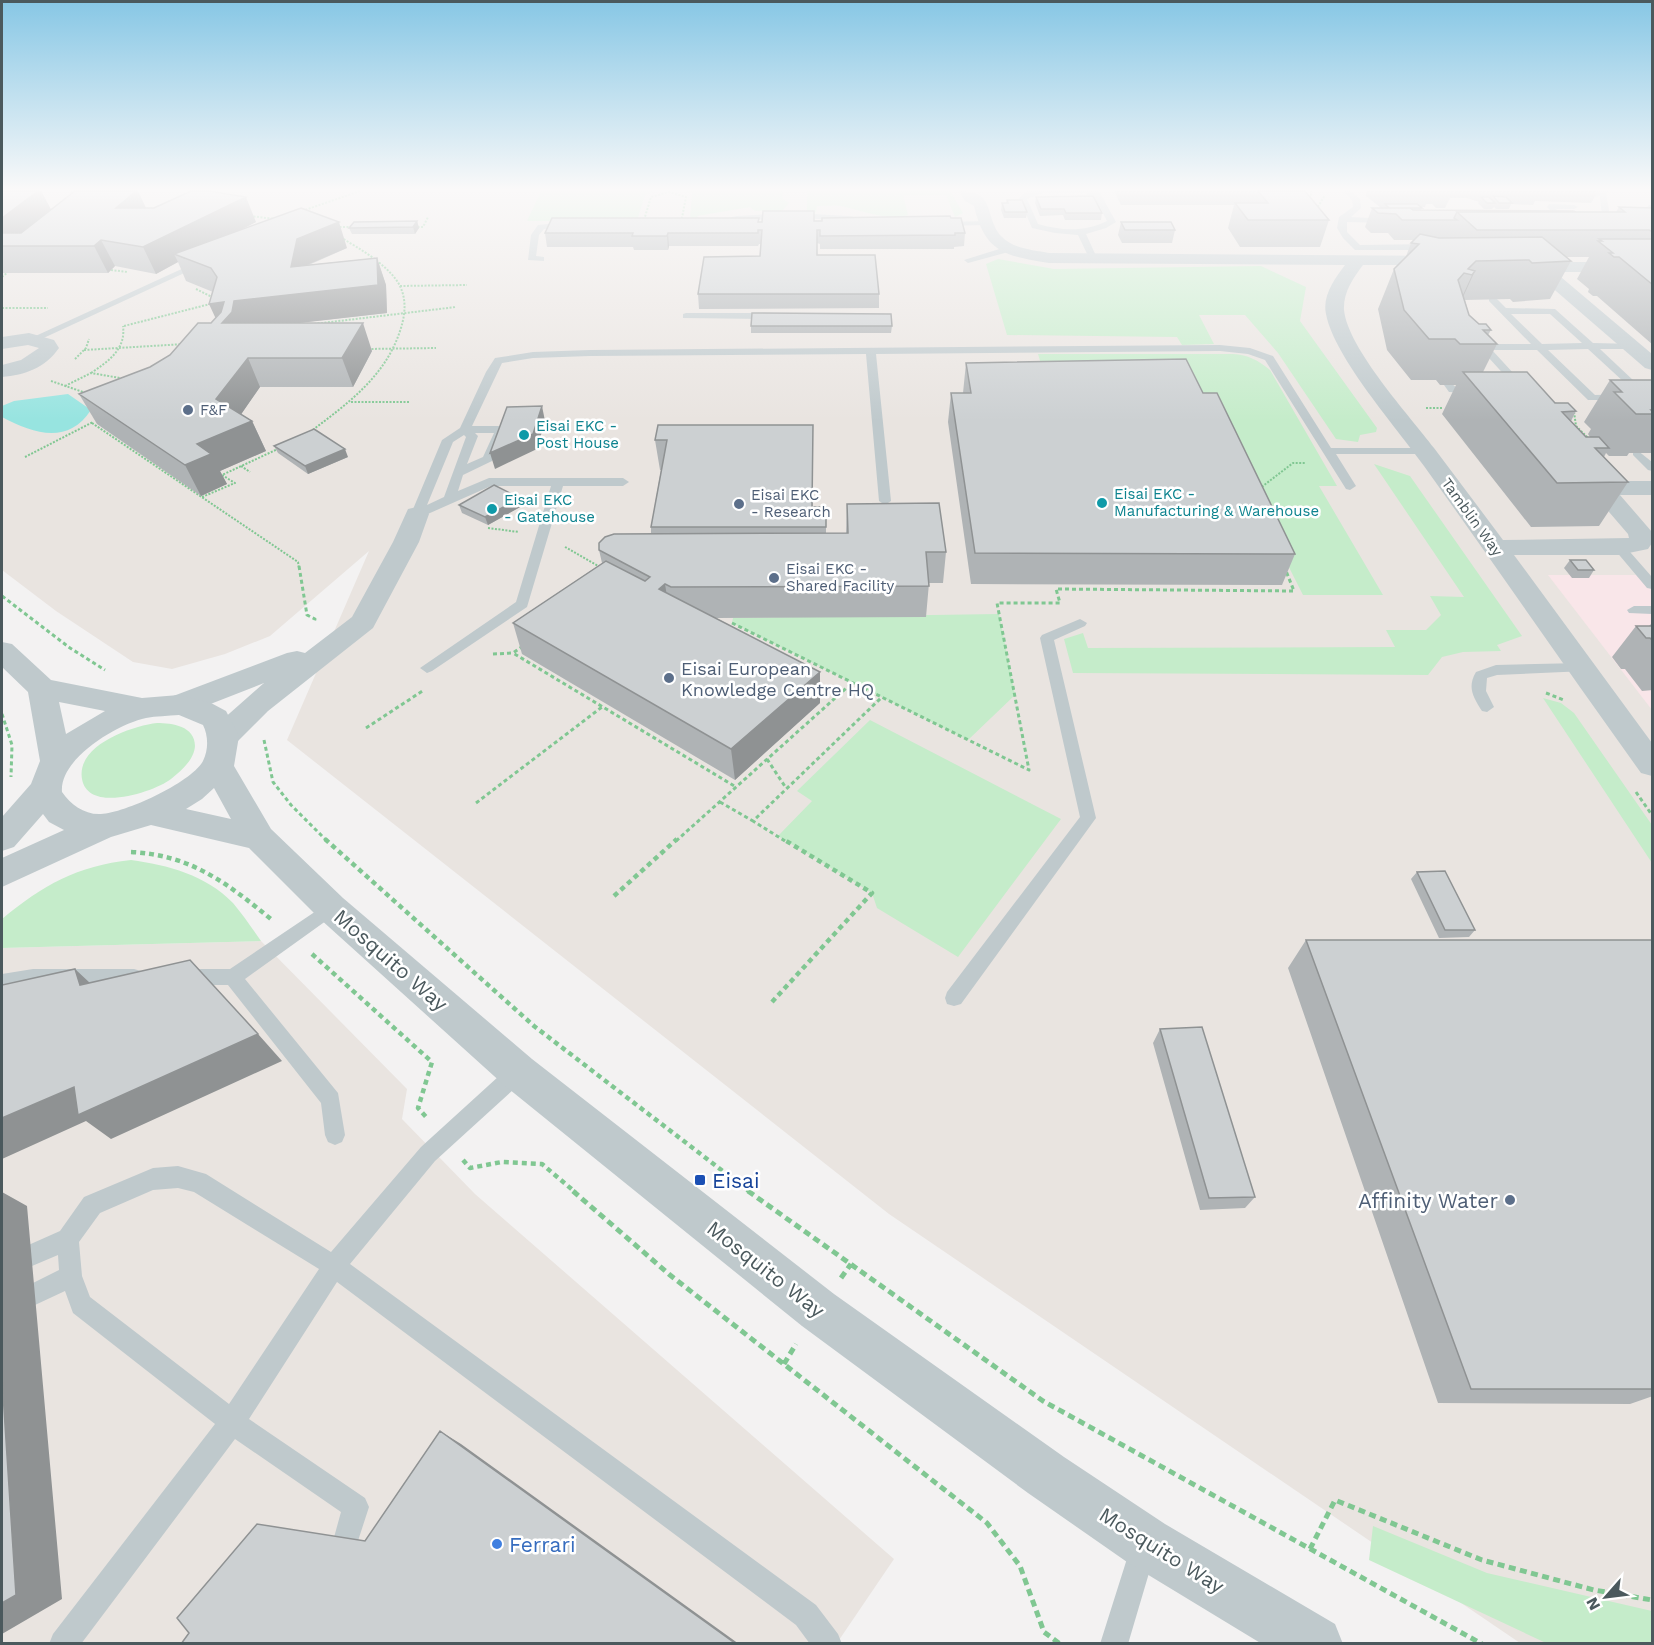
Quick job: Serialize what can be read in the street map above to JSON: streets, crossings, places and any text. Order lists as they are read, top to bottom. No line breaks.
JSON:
{"streets":{"street":["Tamblin Way","Mosquito Way"]},"places":{"other":["F&F","Eisai EKC - Post House","Eisai EKC - Manufacturing & Warehouse","Eisai EKC - Research","Eisai EKC - Gatehouse","Eisai EKC - Shared Facility","Eisai European Knowledge Centre HQ","Affinity Water","Ferrari"],"transit":["Eisai"]},"north":"bottom left"}
